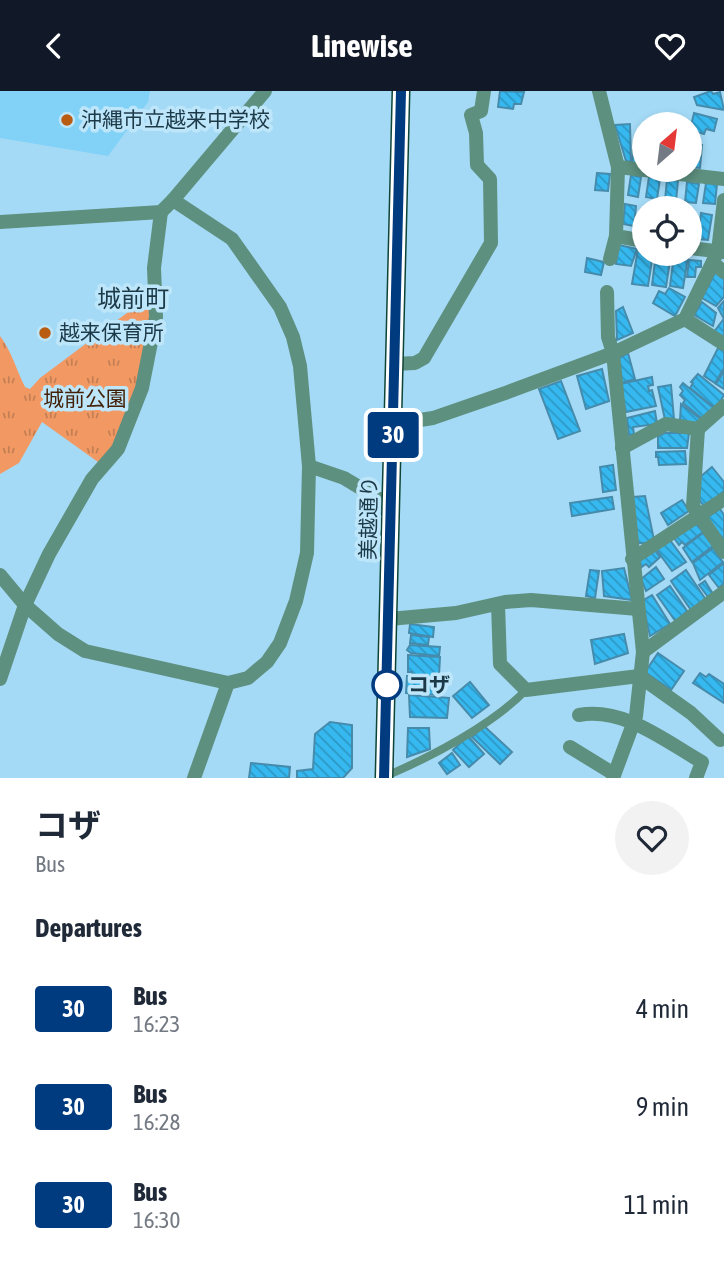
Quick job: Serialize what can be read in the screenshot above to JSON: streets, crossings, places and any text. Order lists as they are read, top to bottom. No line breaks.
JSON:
{"streets":{"highway":["美越通り"]},"districts":["城前町"],"parks":["城前公園"],"places":["沖縄市立越来中学校","越来保育所","コザ"],"lines":["bus line 30"],"north":"top right","page":{"header":"Linewise","on_map":"30","heading":[["コザ","Bus"],"Departures"],"list":[{"mark":"30","name":"Bus","note":"16:23","value":"4 min"},{"mark":"30","name":"Bus","note":"16:28","value":"9 min"},{"mark":"30","name":"Bus","note":"16:30","value":"11 min"}]}}
